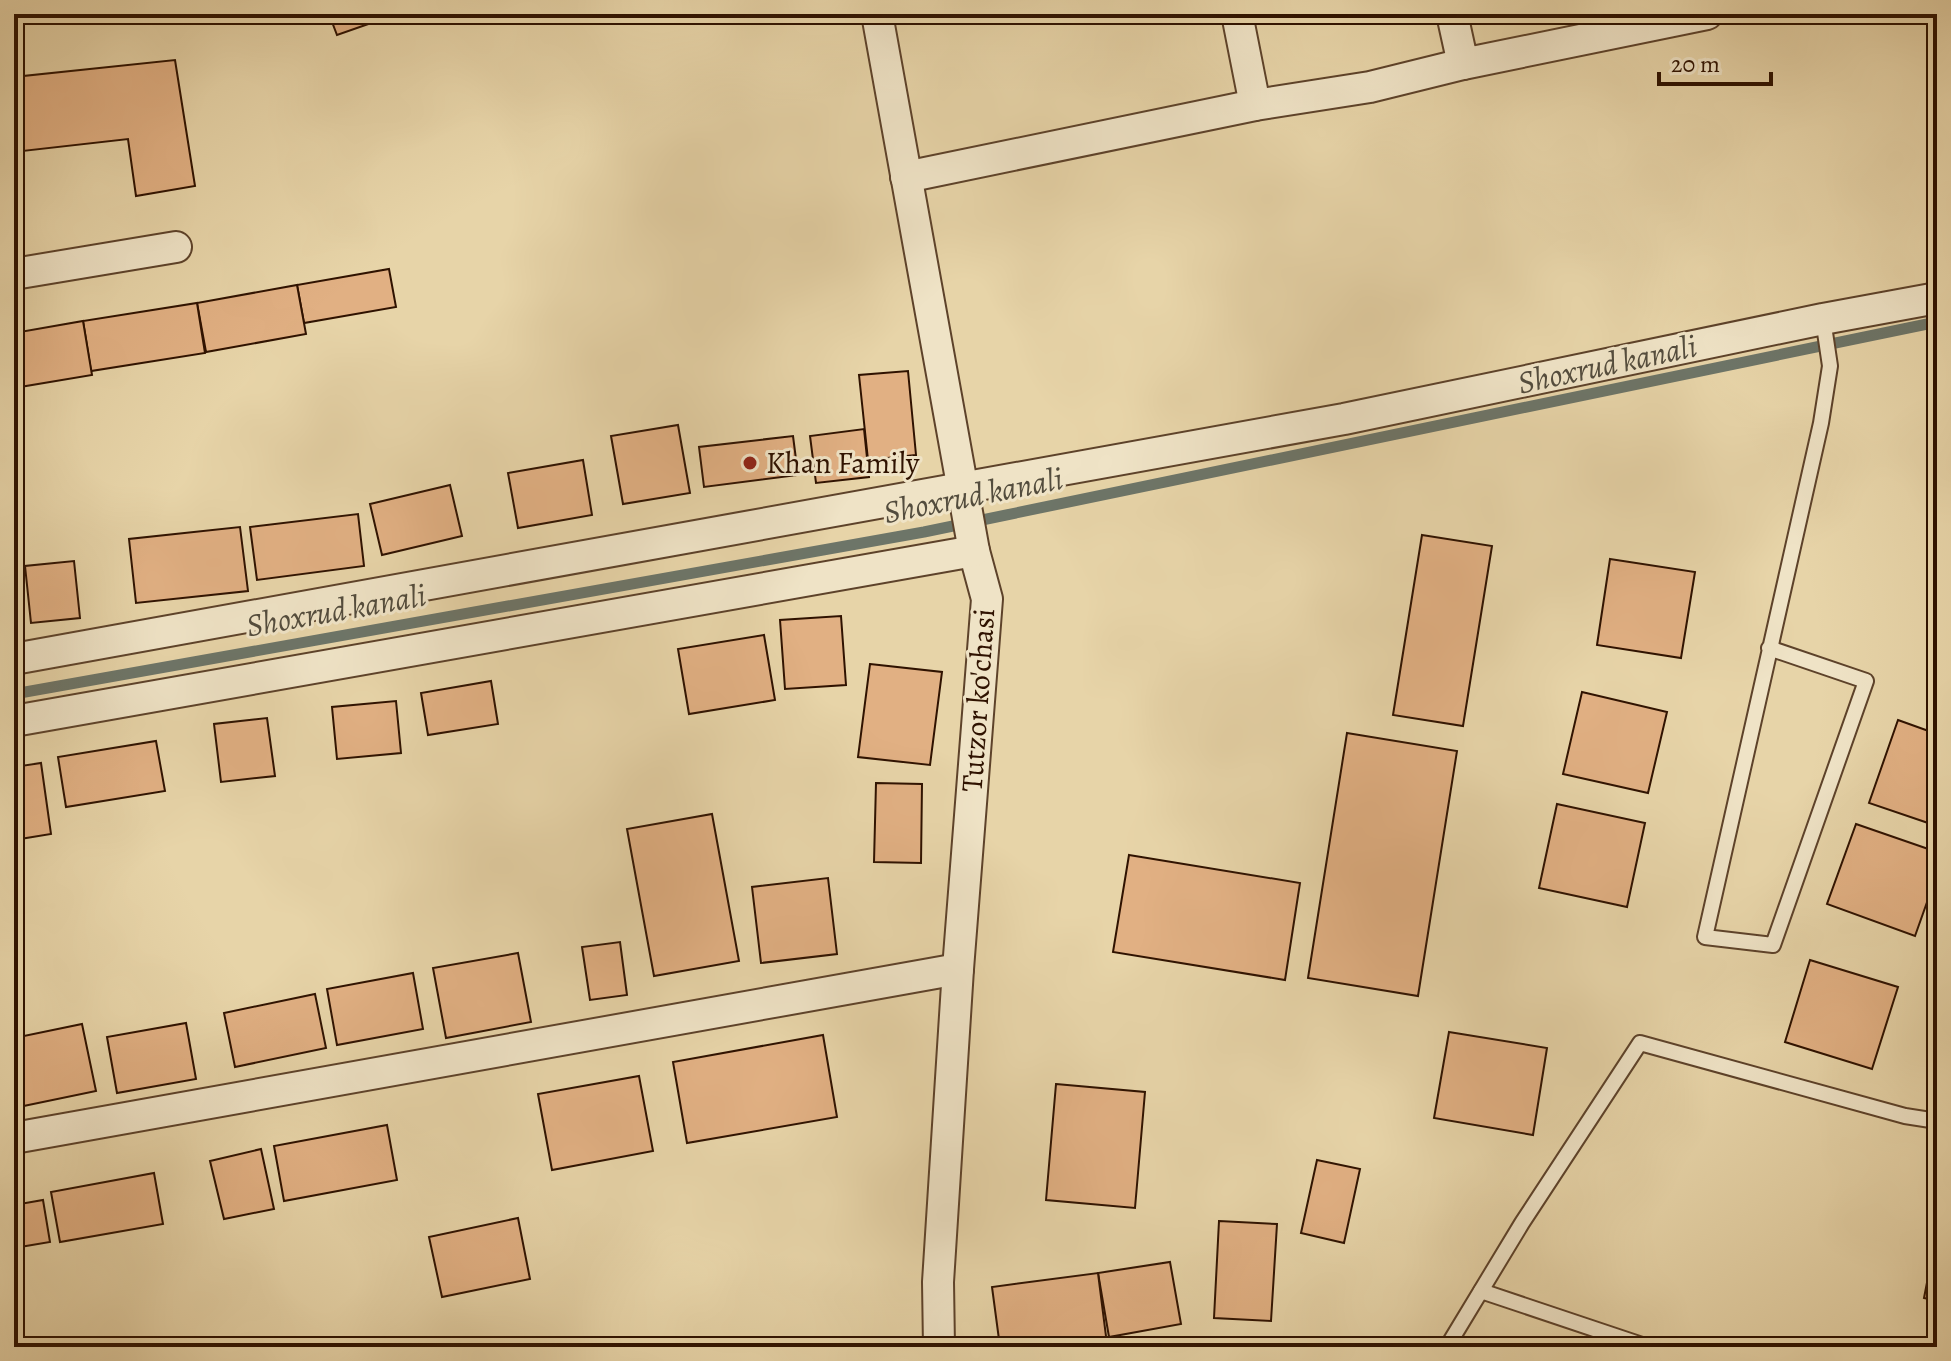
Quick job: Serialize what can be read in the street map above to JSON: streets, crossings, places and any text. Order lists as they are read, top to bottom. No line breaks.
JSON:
{"streets":{"street":["Tutzor ko'chasi"]},"water":["Shoxrud kanali"],"places":["Khan Family"],"scale_bar":"20 m"}
